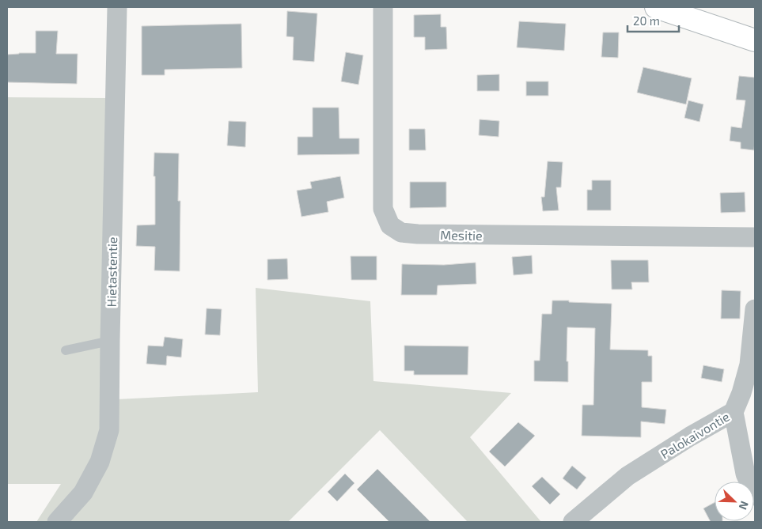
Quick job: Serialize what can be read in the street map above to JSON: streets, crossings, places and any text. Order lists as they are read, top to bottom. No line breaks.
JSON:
{"streets":{"street":["Mesitie","Hietastentie","Palokaivontie"]},"scale_bar":"20 m","north":"bottom right"}
